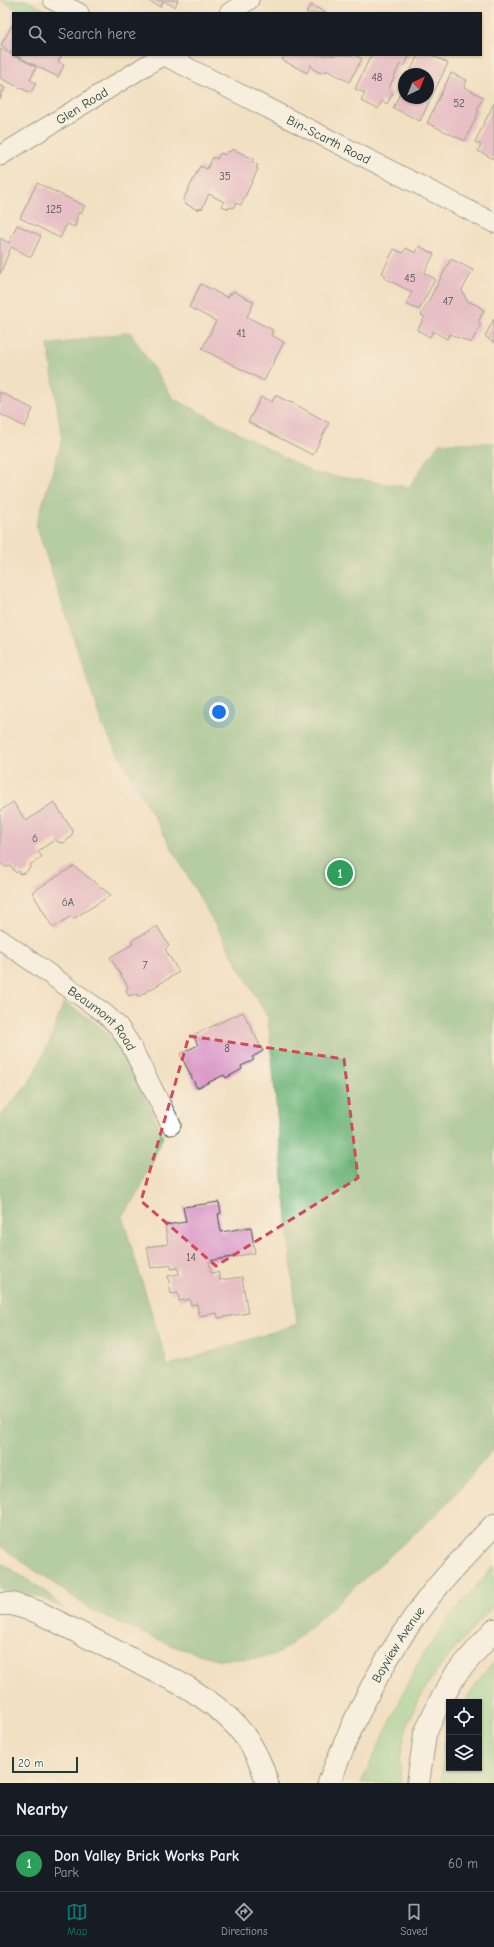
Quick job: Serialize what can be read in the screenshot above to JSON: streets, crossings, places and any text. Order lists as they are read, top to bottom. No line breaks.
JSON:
{"streets":{"main road":["Bayview Avenue"],"street":["Glen Road","Bin-Scarth Road","Beaumont Road"]},"house_numbers":["48","52","35","125","45","47","41","6","6A","7","8","14"],"scale_bar":"20 m","north":"top right","page":{"search":"Search here","pins":"1","scale":"20 m","heading":"Nearby","list":[{"mark":"1","name":"Don Valley Brick Works Park","note":"Park","value":"60 m"}],"nav":["Map","Directions","Saved"]}}
